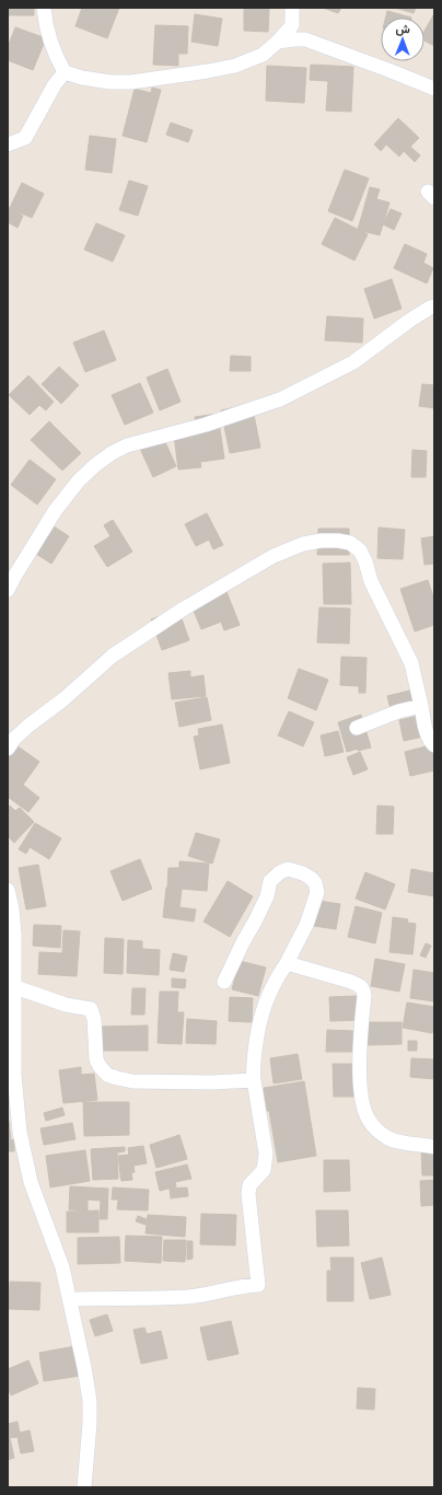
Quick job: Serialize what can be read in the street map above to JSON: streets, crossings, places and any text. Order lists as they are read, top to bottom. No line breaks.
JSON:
{"north":"top"}
